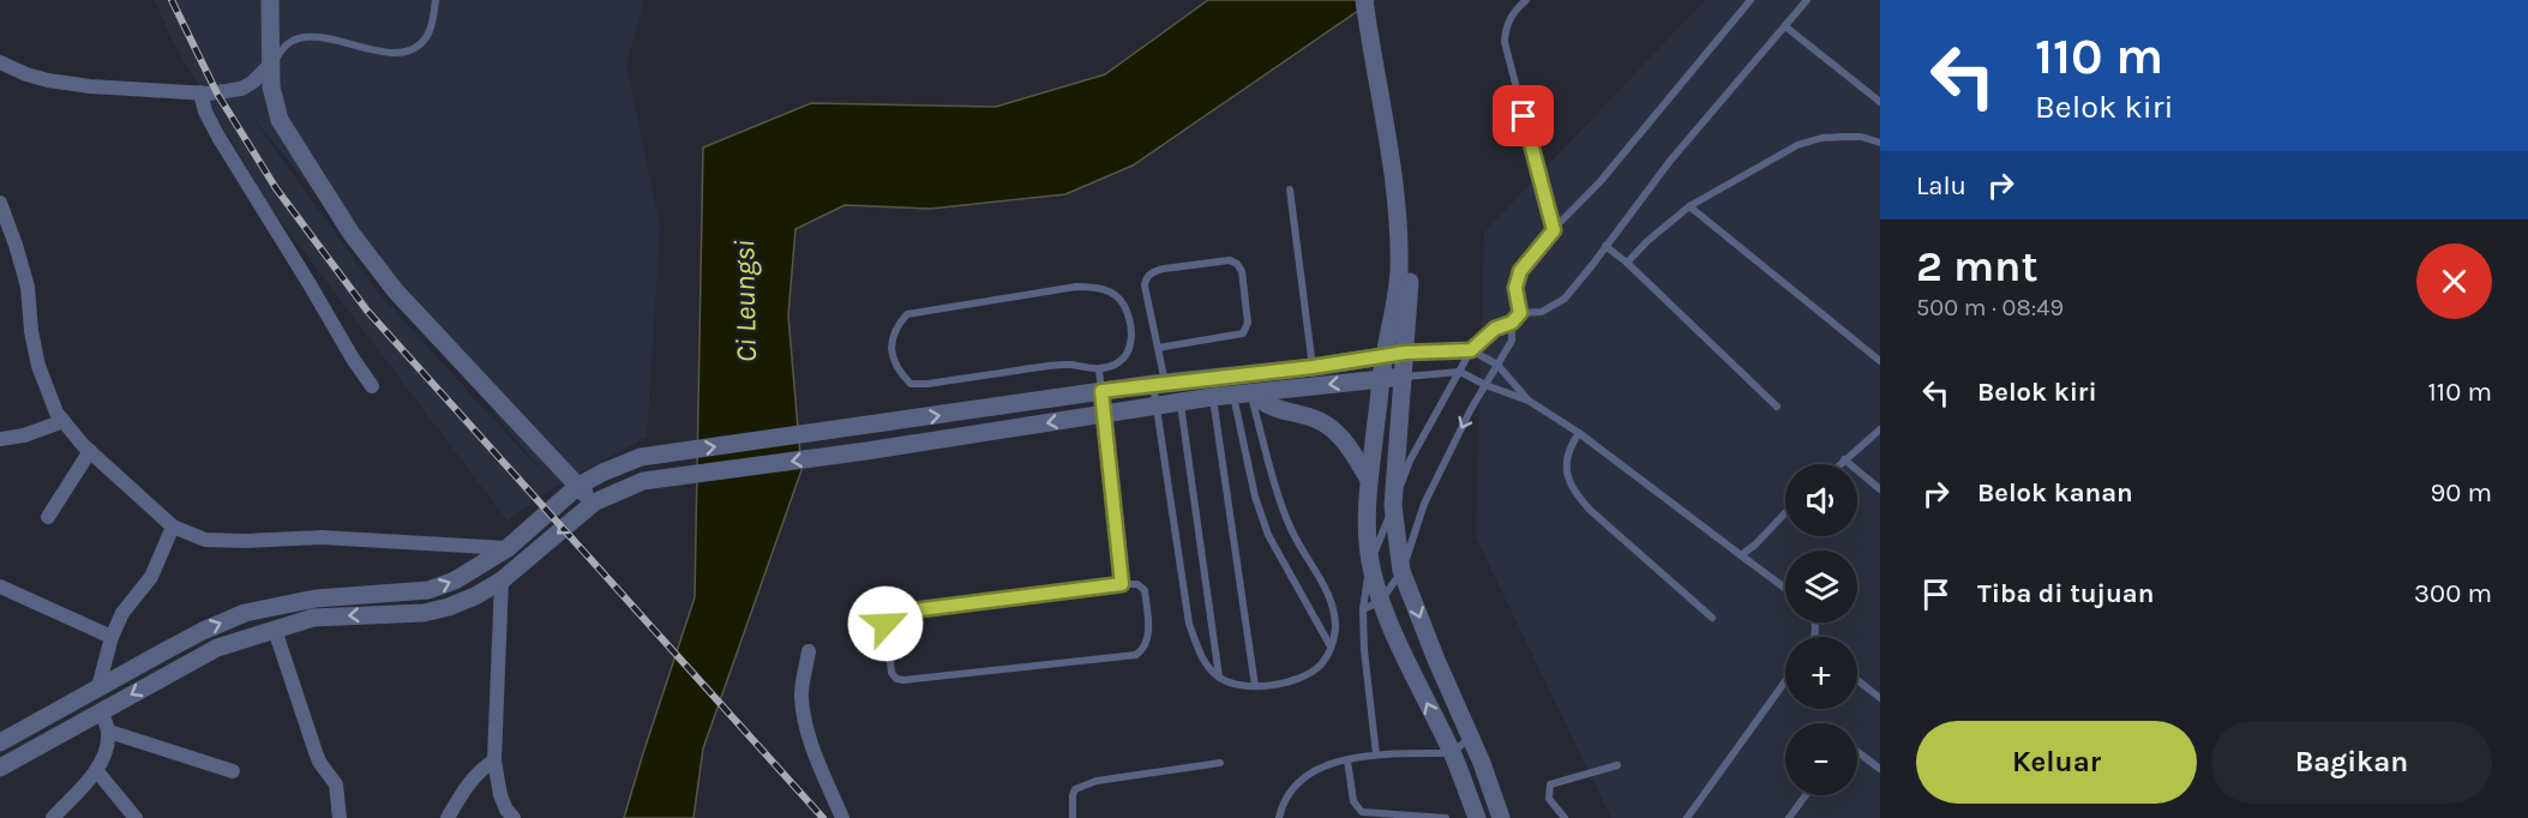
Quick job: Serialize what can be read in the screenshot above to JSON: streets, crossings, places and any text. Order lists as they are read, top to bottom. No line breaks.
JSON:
{"water":["Ci Leungsi"],"page":{"turn":["110 m","Belok kiri"],"then":"Lalu","heading":["2 mnt","500 m · 08:49"],"list":[{"name":"Belok kiri","value":"110 m"},{"name":"Belok kanan","value":"90 m"},{"name":"Tiba di tujuan","value":"300 m"}],"map_buttons":["+","−"],"buttons":["Keluar","Bagikan"]}}
